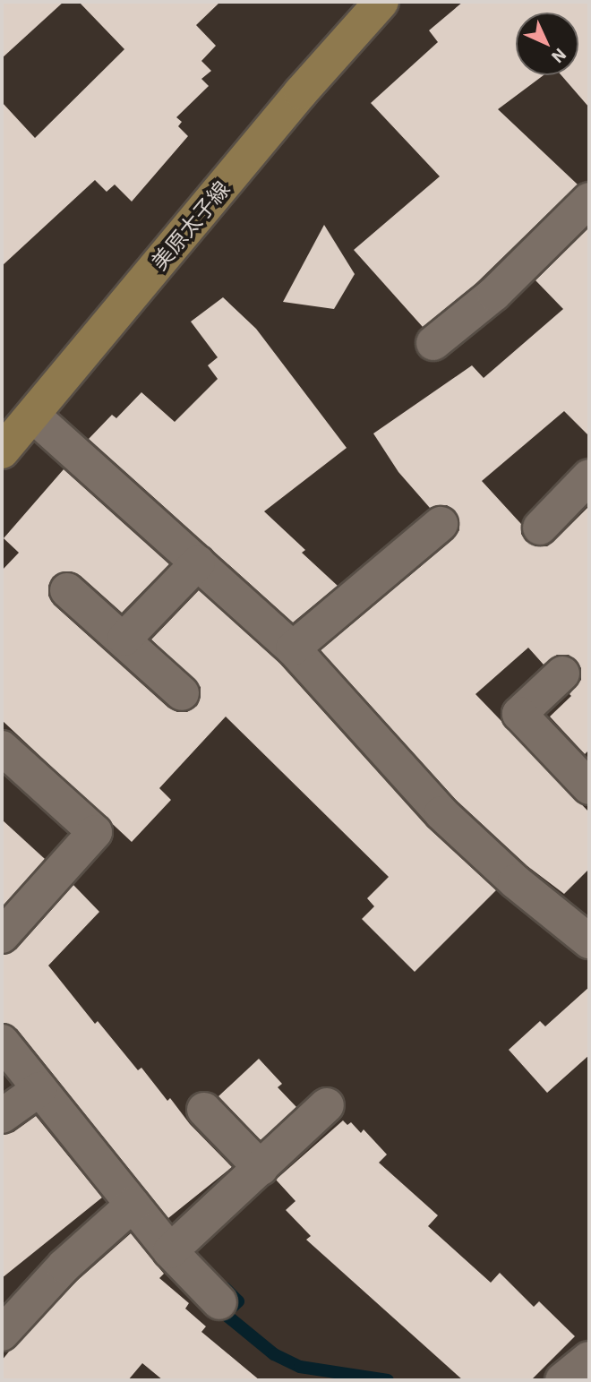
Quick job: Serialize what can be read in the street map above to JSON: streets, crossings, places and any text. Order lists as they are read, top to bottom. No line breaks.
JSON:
{"streets":{"main road":["美原太子線"]},"north":"bottom right"}
